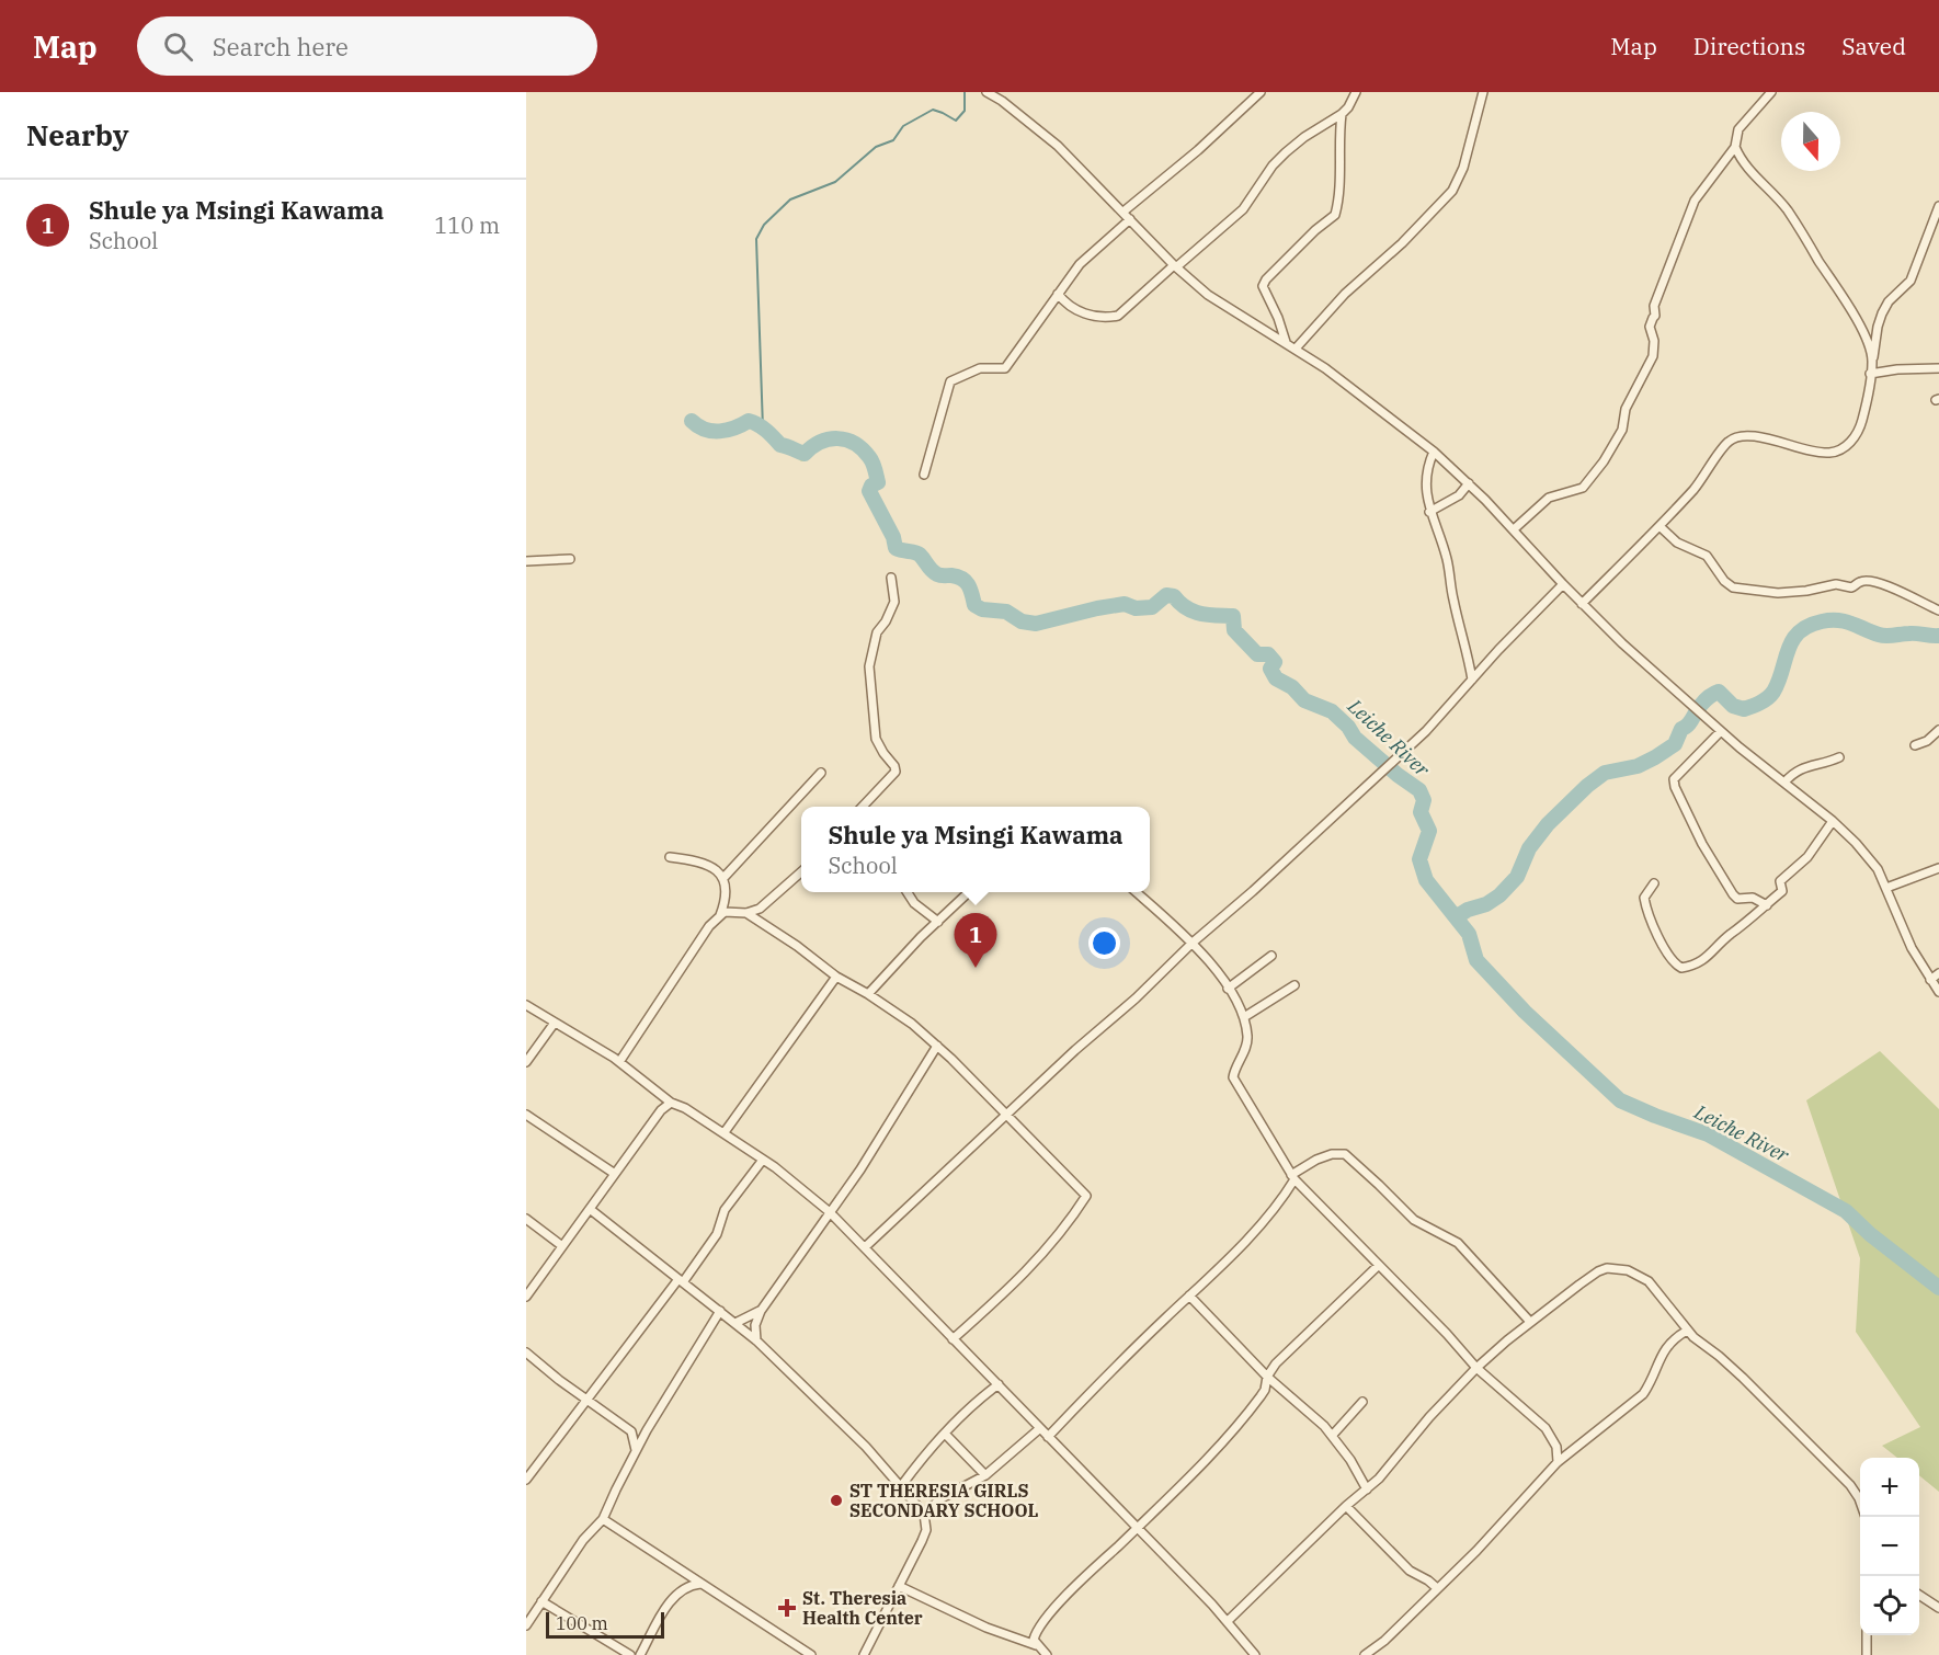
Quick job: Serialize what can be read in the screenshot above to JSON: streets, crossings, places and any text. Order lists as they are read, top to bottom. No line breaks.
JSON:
{"water":["Leiche River"],"places":{"other":["ST THERESIA GIRLS SECONDARY SCHOOL"],"health":["St. Theresia Health Center"]},"scale_bar":"100 m","north":"bottom","page":{"header":"Map","search":"Search here","nav":["Map","Directions","Saved"],"heading":"Nearby","list":[{"mark":"1","name":"Shule ya Msingi Kawama","note":"School","value":"110 m"}],"popup":["Shule ya Msingi Kawama","School"],"pins":"1","map_buttons":["+","−"],"scale":"100 m"}}
